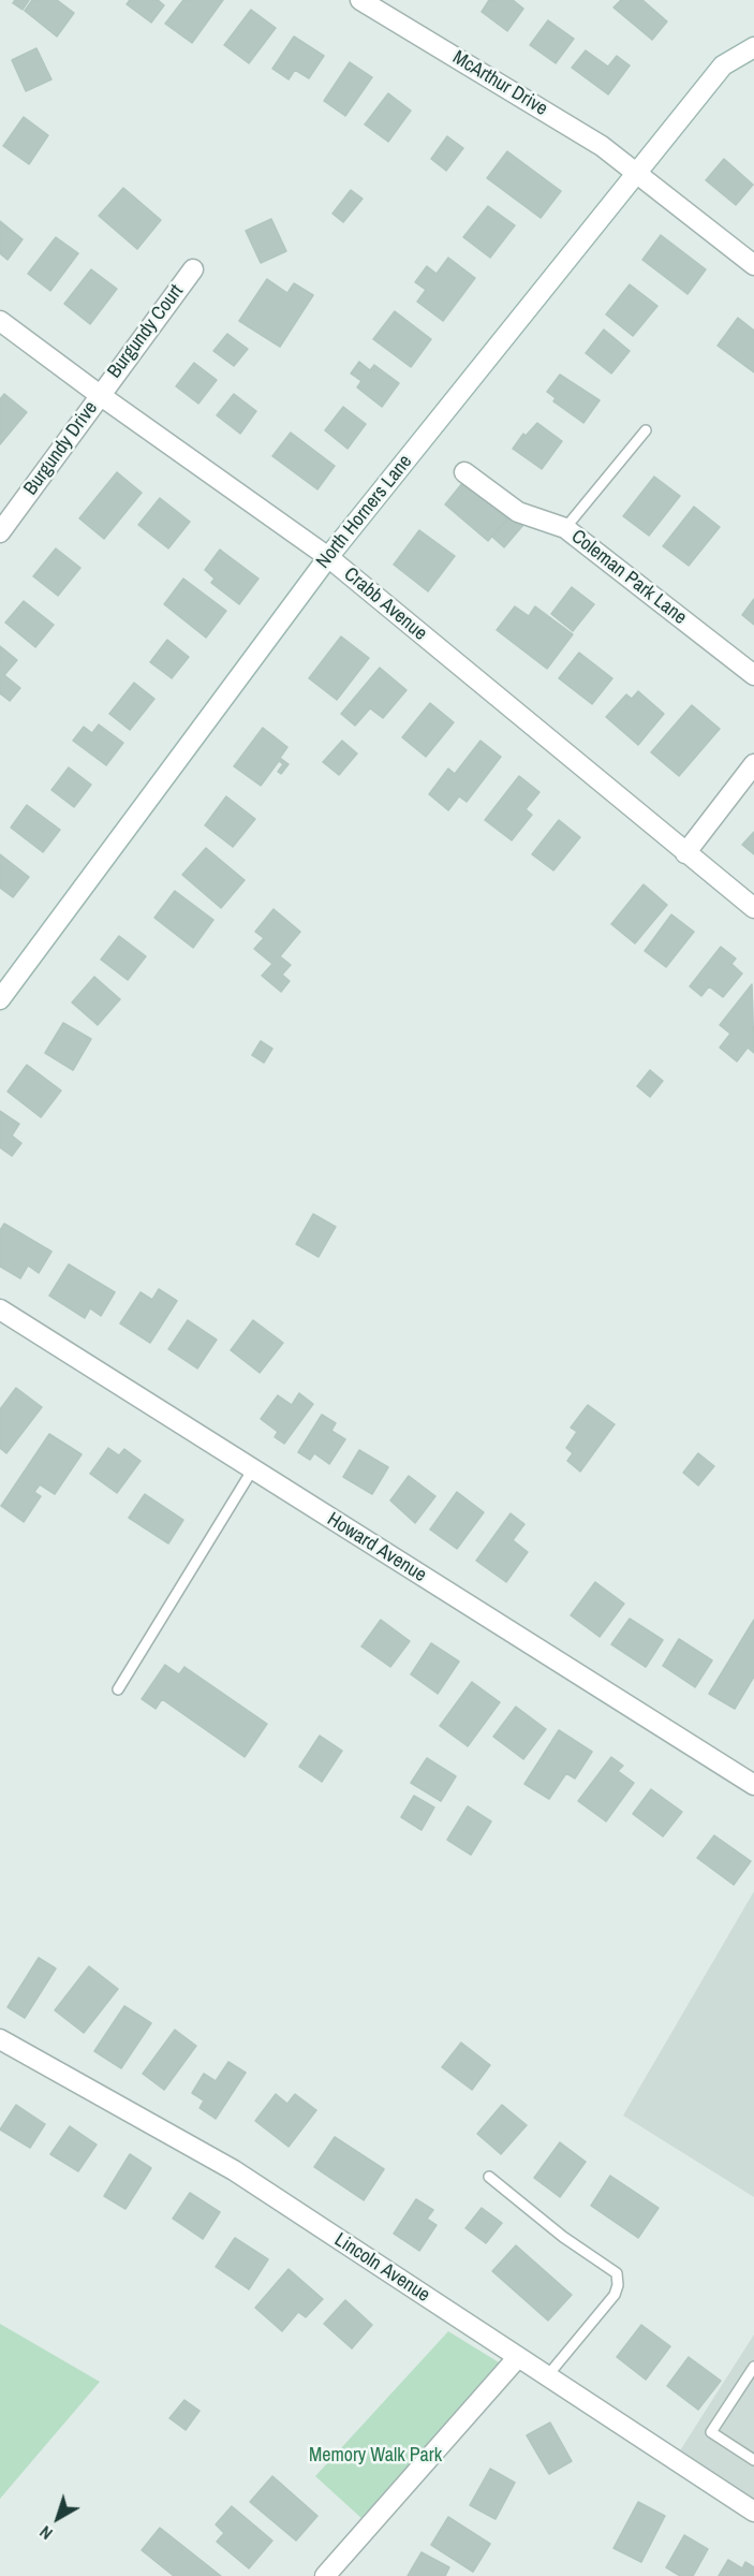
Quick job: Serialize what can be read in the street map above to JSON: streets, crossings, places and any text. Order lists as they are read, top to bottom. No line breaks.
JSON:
{"streets":{"street":["McArthur Drive","Burgundy Court","Burgundy Drive","North Horners Lane","Coleman Park Lane","Crabb Avenue","Howard Avenue","Lincoln Avenue"]},"crossings":[["McArthur Drive","North Horners Lane"],["Burgundy Court","Burgundy Drive"],["Burgundy Court","Crabb Avenue"],["Burgundy Drive","Crabb Avenue"],["North Horners Lane","Crabb Avenue"]],"parks":["Memory Walk Park"],"north":"bottom left"}
